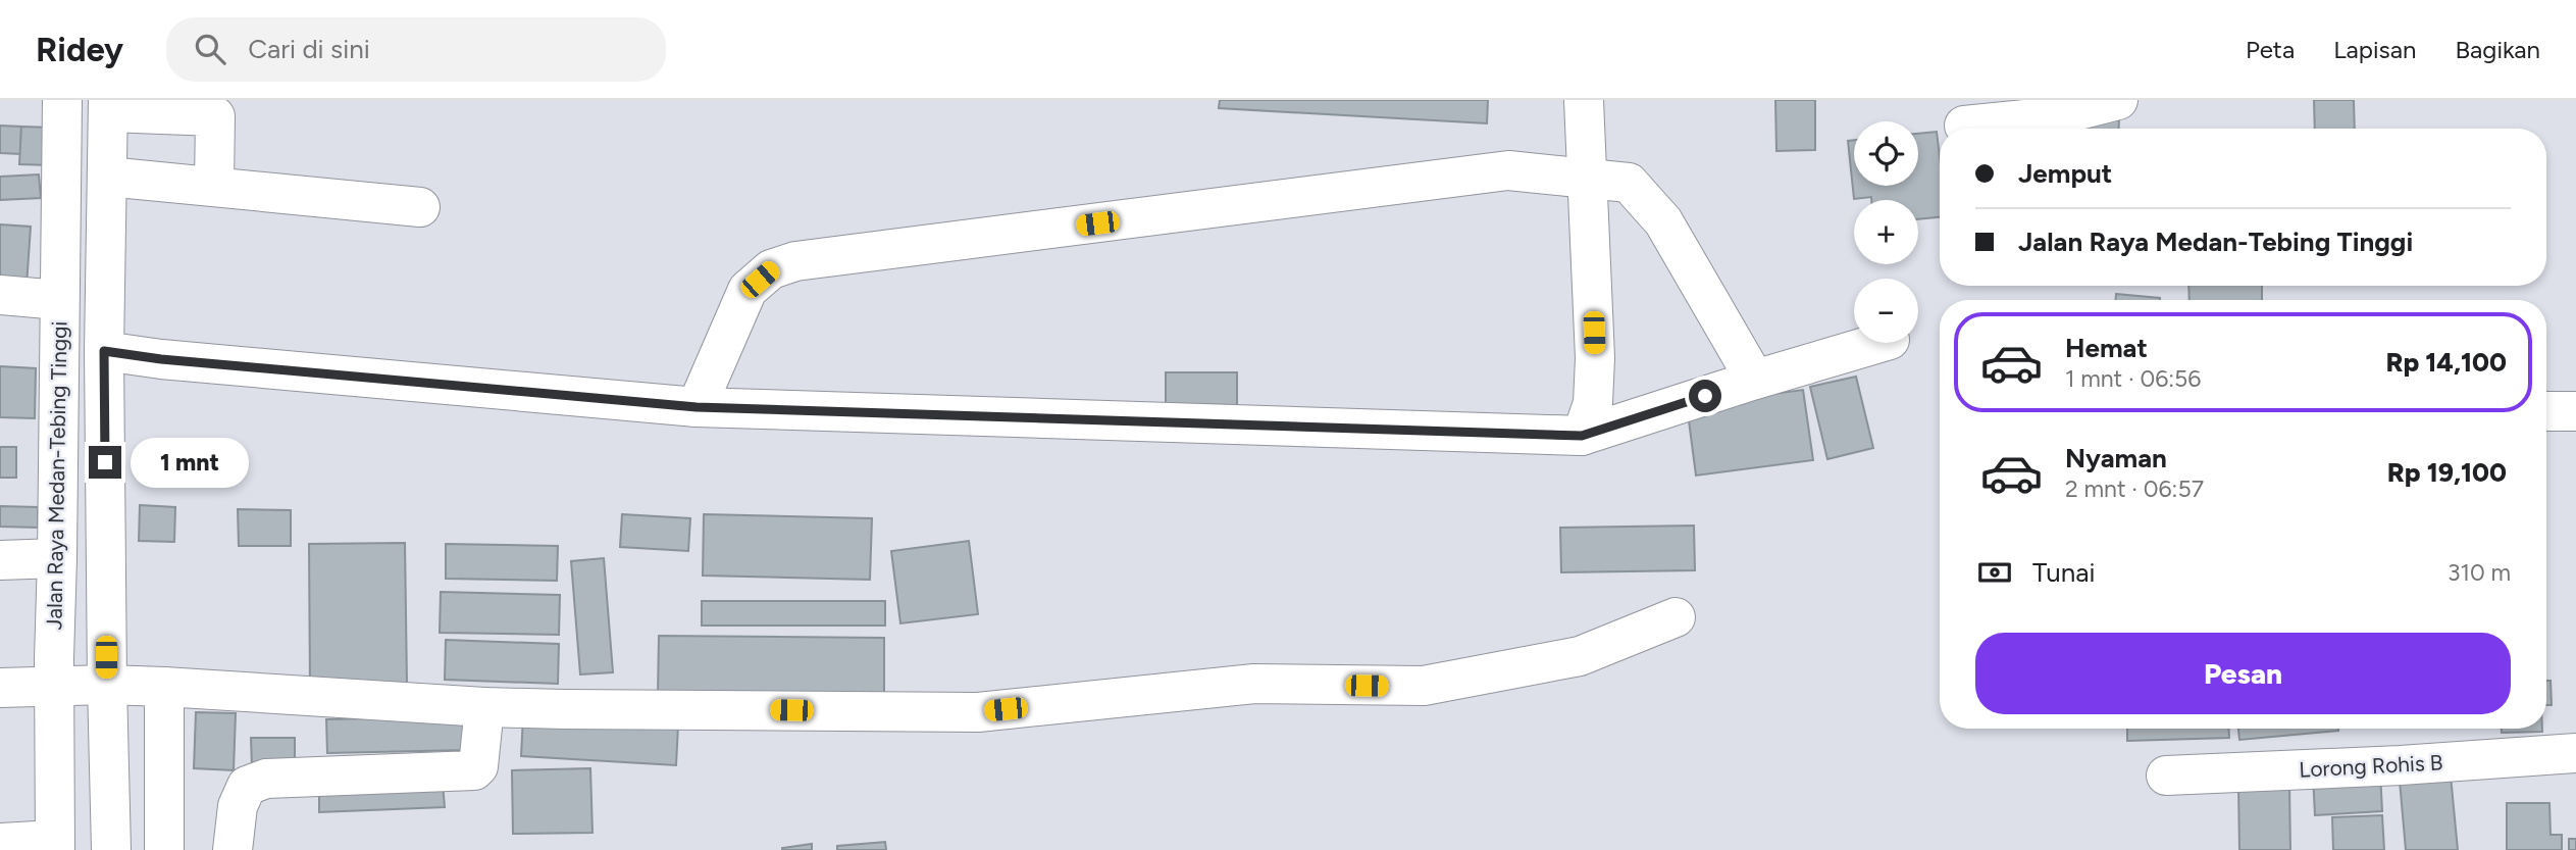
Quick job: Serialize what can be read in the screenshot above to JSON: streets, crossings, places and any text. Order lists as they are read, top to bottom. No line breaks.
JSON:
{"streets":{"main road":["Jalan Raya Medan-Tebing Tinggi","Lorong Rohis B"]},"page":{"header":"Ridey","search":"Cari di sini","nav":["Peta","Lapisan","Bagikan"],"map_buttons":["+","−"],"banner":["Jemput","Jalan Raya Medan-Tebing Tinggi"],"list":[{"name":"Hemat","note":"1 mnt · 06:56","value":"Rp 14,100"},{"name":"Nyaman","note":"2 mnt · 06:57","value":"Rp 19,100"}],"bubble":"1 mnt","pay":["Tunai","310 m"],"buttons":"Pesan"}}
